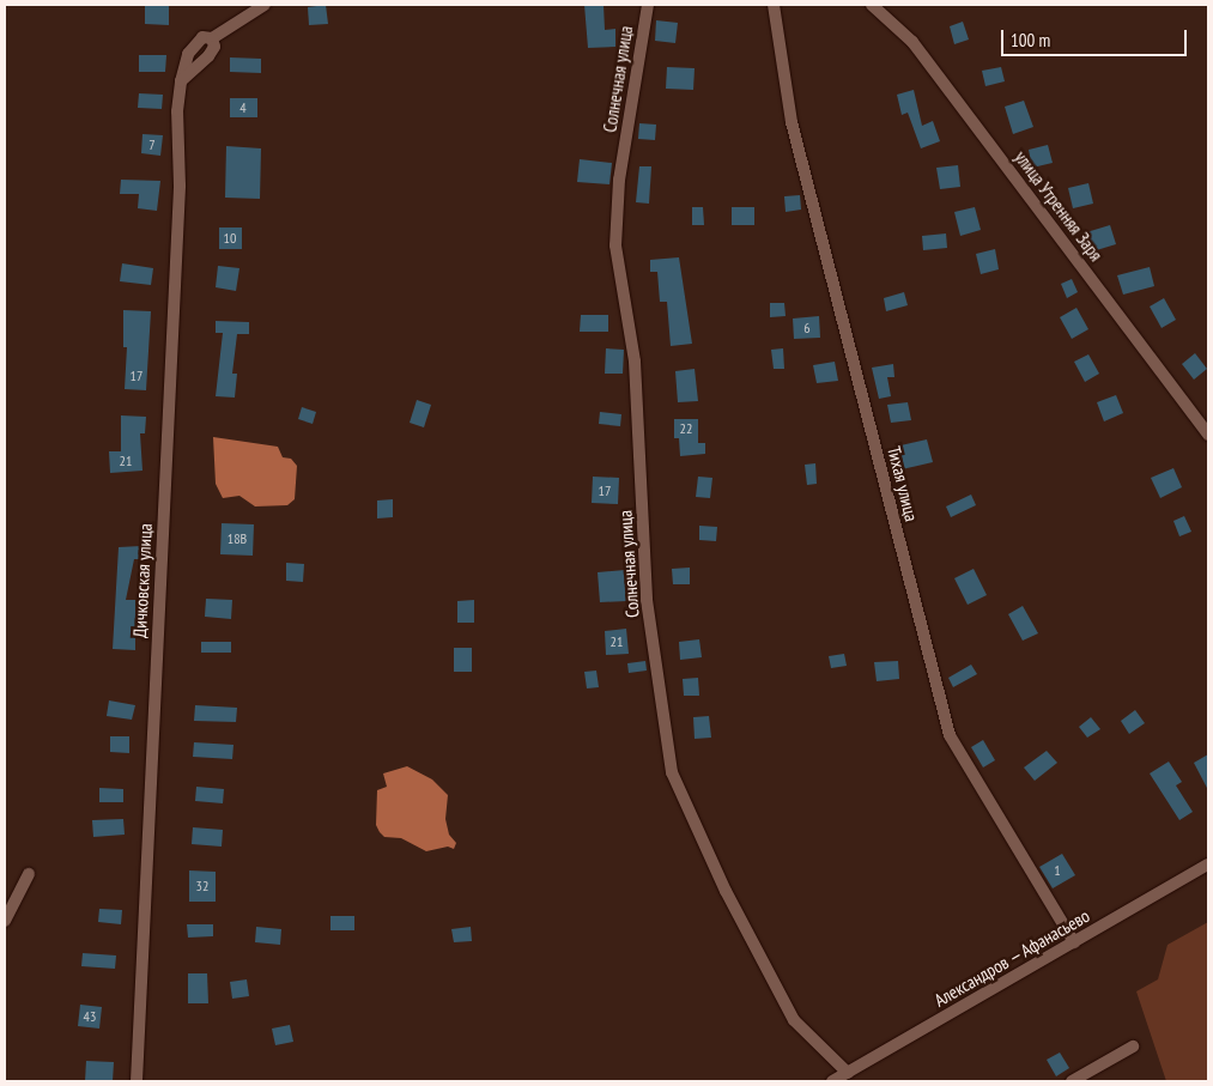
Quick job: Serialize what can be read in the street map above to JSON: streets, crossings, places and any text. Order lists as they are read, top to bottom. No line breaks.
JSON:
{"streets":{"street":["Солнечная улица","улица Утренняя Заря","Тихая улица","Дичковская улица","Александров — Афанасьево"]},"crossings":[["Солнечная улица","Александров — Афанасьево"],["Тихая улица","Александров — Афанасьево"]],"house_numbers":["4","7","10","6","17","22","21","17","18В","21","1","32","43"],"scale_bar":"100 m"}
